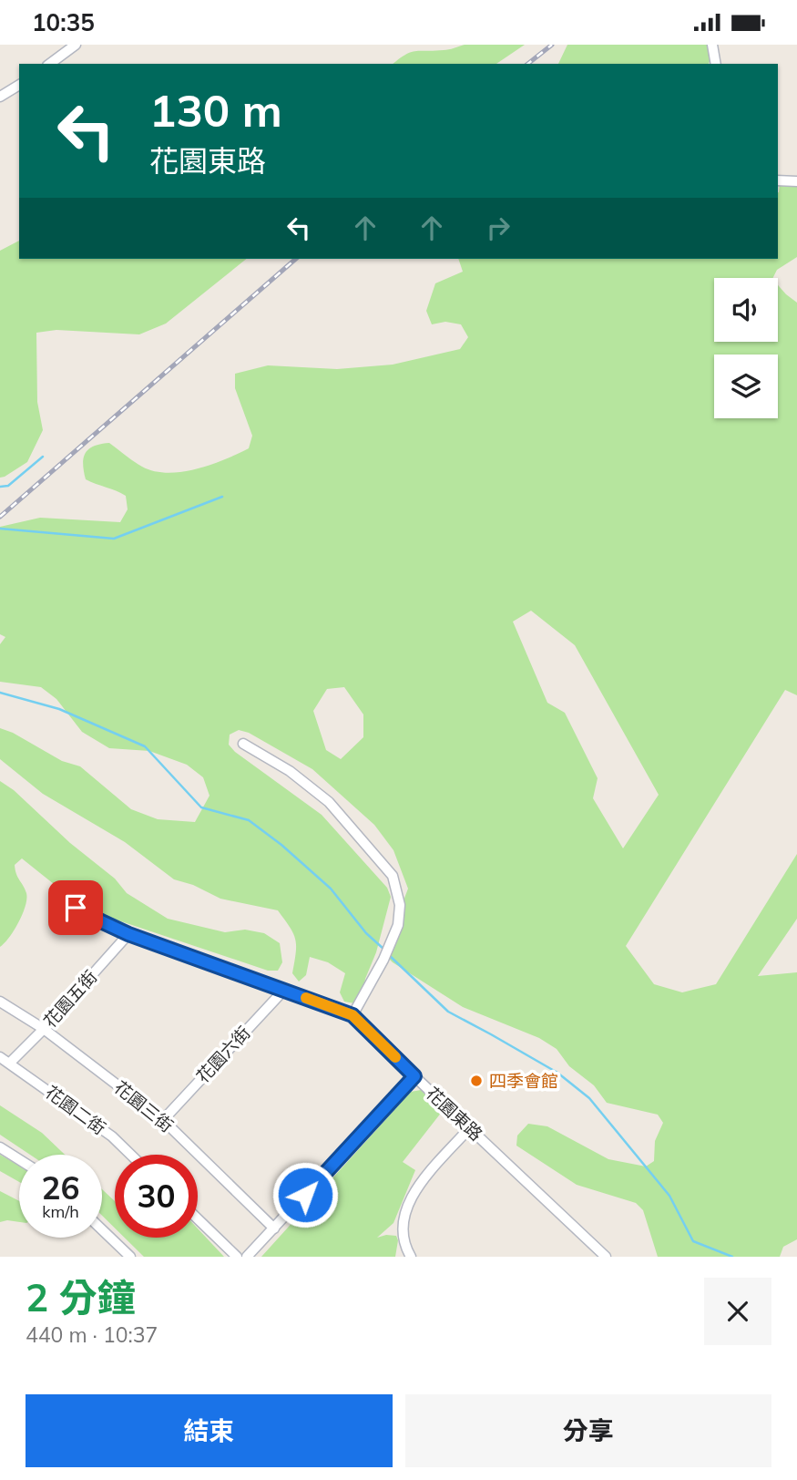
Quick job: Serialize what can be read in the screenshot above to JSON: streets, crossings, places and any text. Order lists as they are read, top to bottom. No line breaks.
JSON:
{"streets":{"street":["花園五街","花園六街","花園三街","花園二街","花園東路"]},"crossings":[["花園五街","花園三街"],["花園五街","花園二街"],["花園五街","花園東路"],["花園六街","花園三街"],["花園六街","花園東路"]],"places":["四季會館"],"page":{"status":"10:35","turn":["130 m","花園東路"],"speed":"26 km/h","limit":"30","heading":["2 分鐘","440 m · 10:37"],"buttons":["結束","分享"]}}
